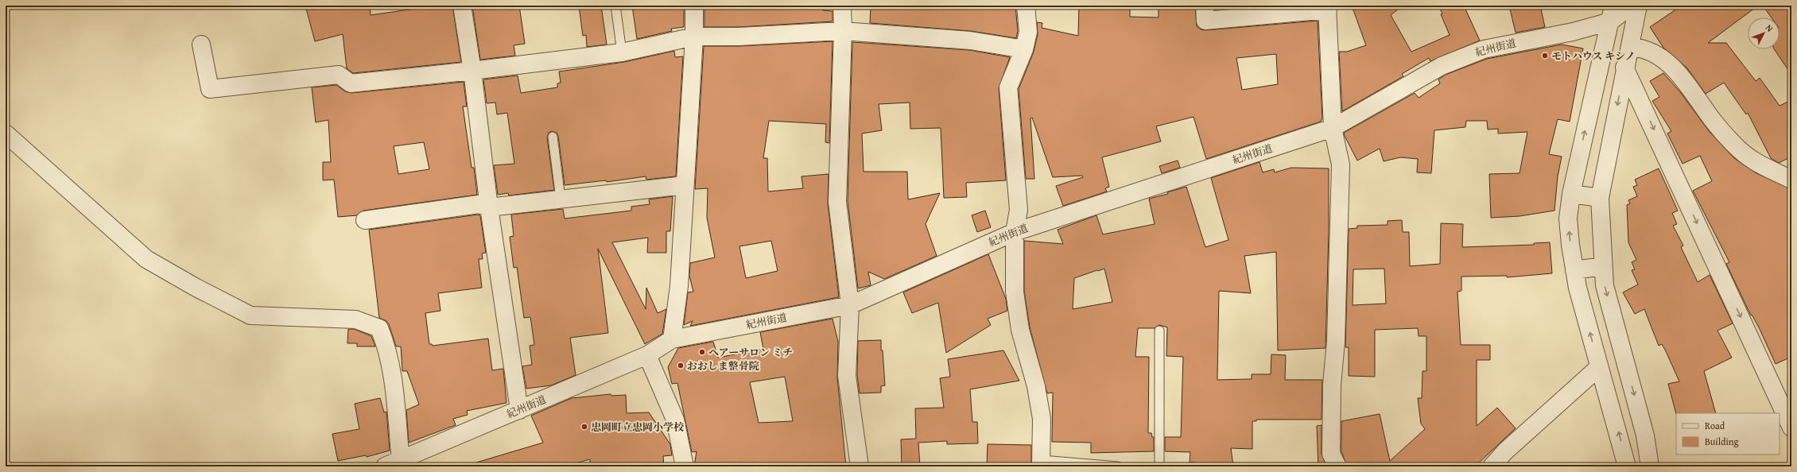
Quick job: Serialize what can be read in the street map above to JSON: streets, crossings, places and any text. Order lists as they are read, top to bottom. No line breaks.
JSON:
{"streets":{"street":["紀州街道"]},"places":["モトハウス キシノ","ヘアーサロン ミチ","おおしま整骨院","忠岡町立忠岡小学校"],"legend":["Road","Building"],"north":"top right"}
